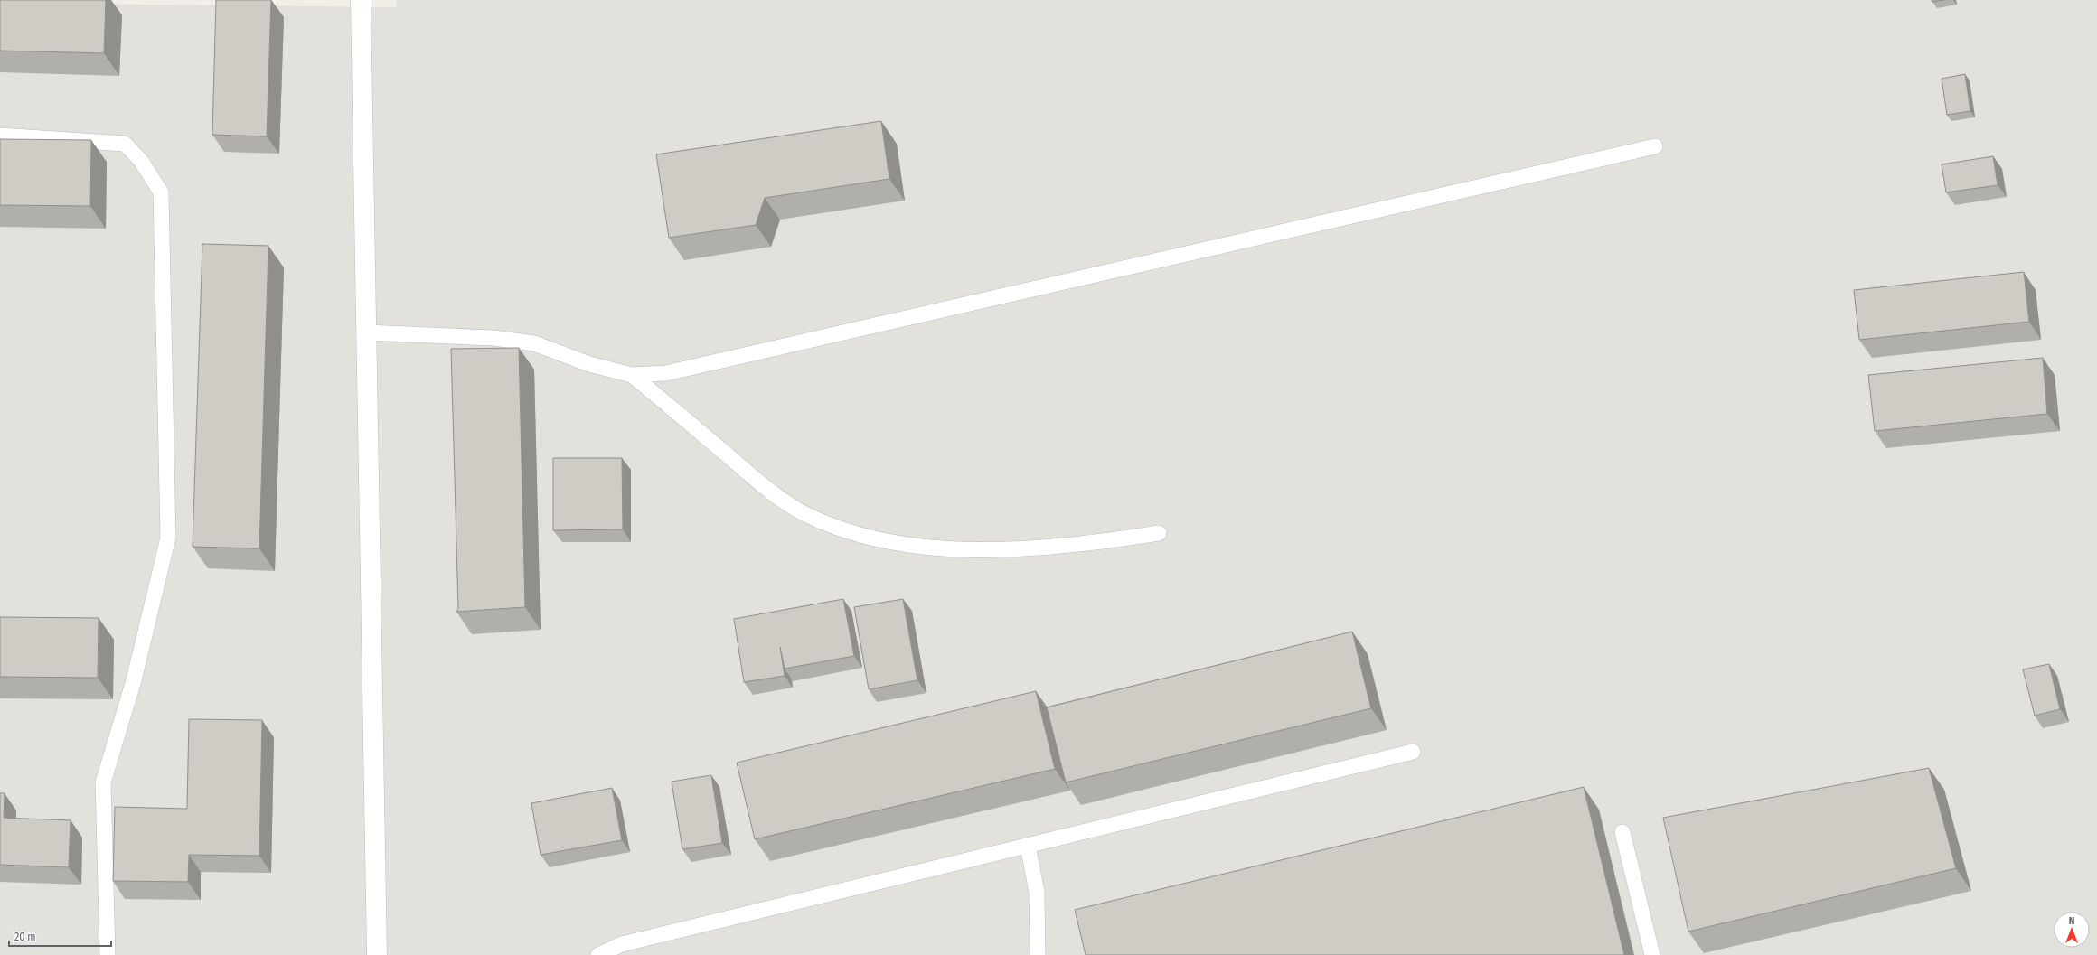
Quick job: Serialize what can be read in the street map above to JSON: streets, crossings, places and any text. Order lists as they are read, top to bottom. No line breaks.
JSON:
{"scale_bar":"20 m","north":"top"}
